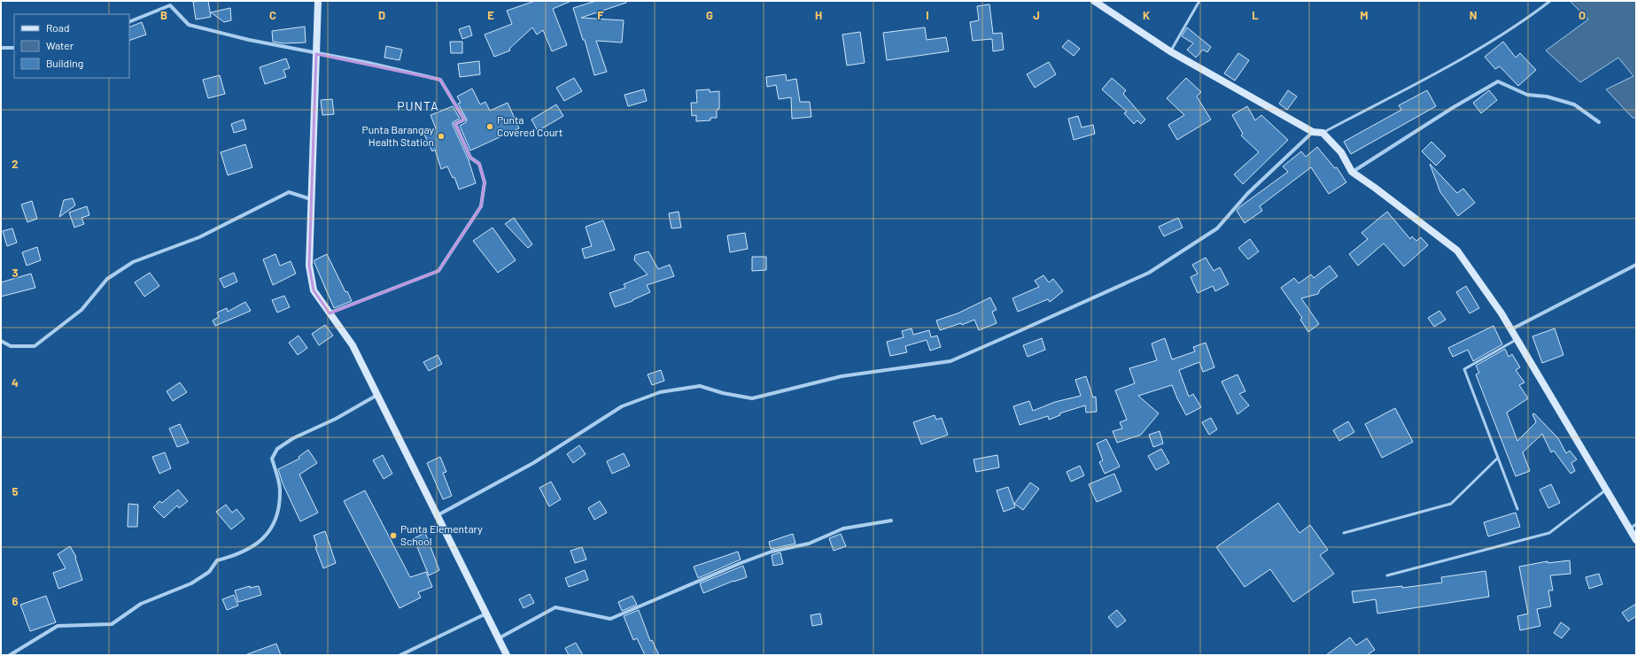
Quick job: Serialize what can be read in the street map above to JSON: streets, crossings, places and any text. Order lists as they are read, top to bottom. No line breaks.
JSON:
{"districts":["PUNTA"],"places":["Punta Covered Court","Punta Barangay Health Station","Punta Elementary School"],"legend":["Road","Water","Building"],"grid":{"columns":["B","C","D","E","F","G","H","I","J","K","L","M","N","O"],"rows":["2","3","4","5","6"]}}
